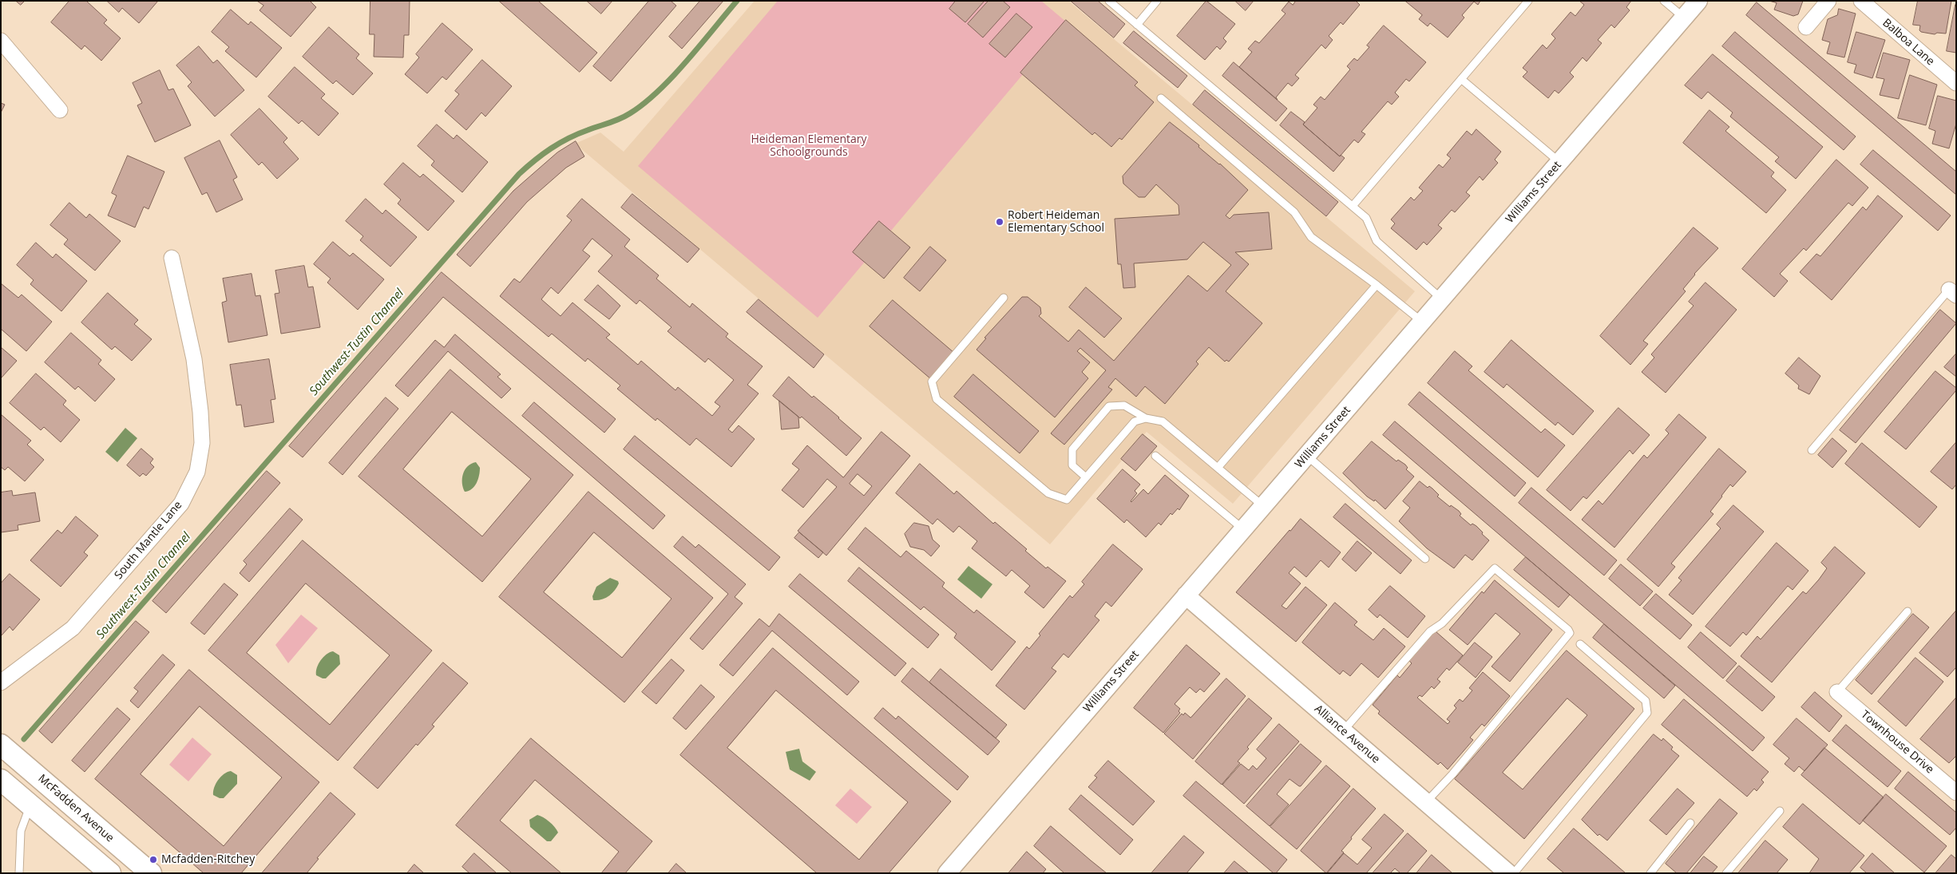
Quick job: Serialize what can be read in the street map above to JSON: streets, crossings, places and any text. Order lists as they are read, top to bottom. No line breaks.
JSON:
{"streets":{"main road":["McFadden Avenue"],"street":["Balboa Lane","Williams Street","South Mantle Lane","Alliance Avenue","Townhouse Drive"]},"crossings":[["Williams Street","Alliance Avenue"]],"water":["Southwest-Tustin Channel"],"parks":["Heideman Elementary Schoolgrounds"],"places":["Robert Heideman Elementary School","Mcfadden-Ritchey"]}
